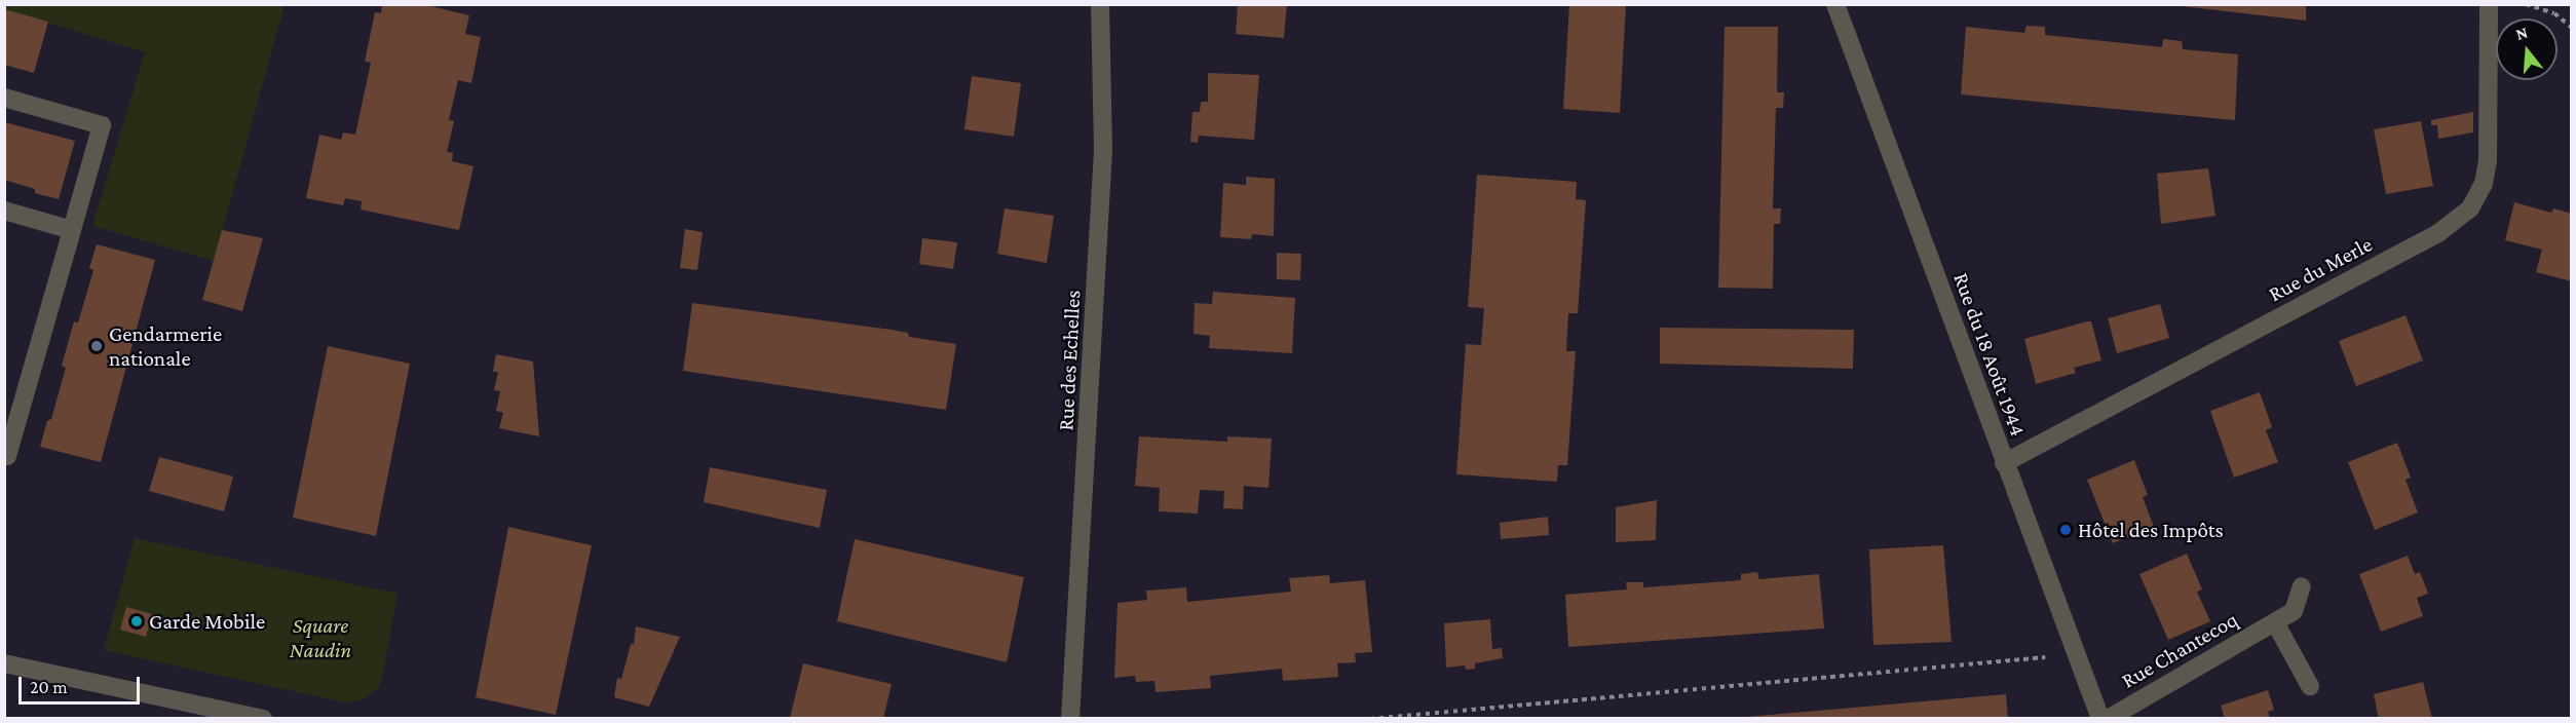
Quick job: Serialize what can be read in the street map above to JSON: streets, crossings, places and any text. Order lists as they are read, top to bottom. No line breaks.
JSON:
{"streets":{"street":["Rue du Merle","Rue du 18 Août 1944","Rue des Echelles","Rue Chantecoq"]},"crossings":[["Rue du Merle","Rue du 18 Août 1944"]],"parks":["Square Naudin"],"places":["Gendarmerie nationale","Hôtel des Impôts","Garde Mobile"],"scale_bar":"20 m","north":"top"}
